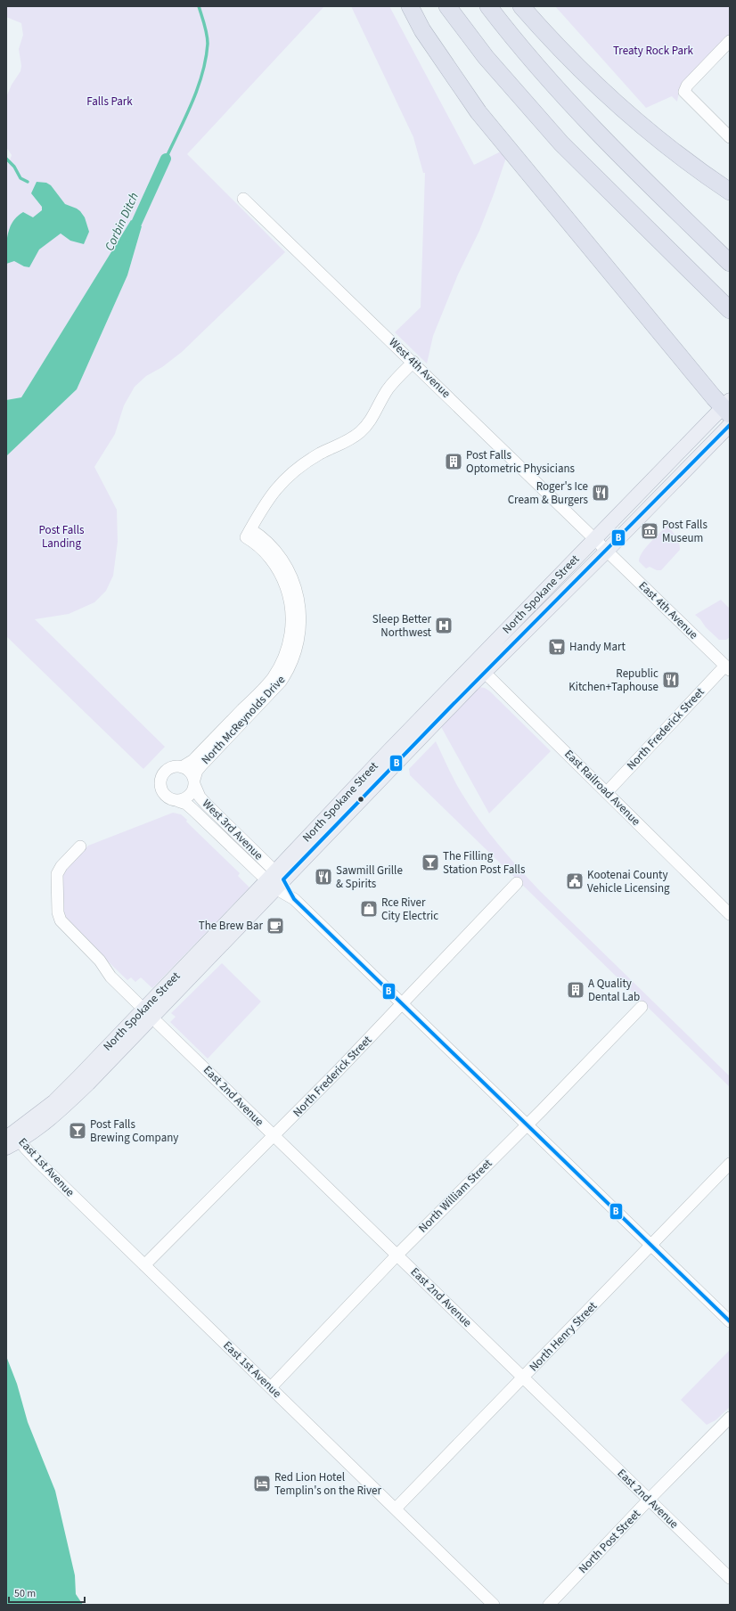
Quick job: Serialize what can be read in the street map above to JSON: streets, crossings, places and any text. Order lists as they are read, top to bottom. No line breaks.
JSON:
{"streets":{"main road":["North Spokane Street"],"street":["West 4th Avenue","East 4th Avenue","North McReynolds Drive","North Frederick Street","East Railroad Avenue","West 3rd Avenue","East 2nd Avenue","East 1st Avenue","North William Street","North Henry Street","North Post Street"]},"crossings":[["West 4th Avenue","North Spokane Street"],["West 4th Avenue","East 4th Avenue"],["North Spokane Street","East 4th Avenue"],["North Spokane Street","East Railroad Avenue"],["North Spokane Street","West 3rd Avenue"],["North Spokane Street","East 2nd Avenue"],["North Spokane Street","East 1st Avenue"],["East 4th Avenue","North Frederick Street"],["North McReynolds Drive","West 3rd Avenue"],["North Frederick Street","East Railroad Avenue"],["North Frederick Street","East 2nd Avenue"],["North Frederick Street","East 1st Avenue"],["East 2nd Avenue","North William Street"],["East 2nd Avenue","North Henry Street"],["East 2nd Avenue","North Post Street"],["East 1st Avenue","North William Street"],["East 1st Avenue","North Henry Street"]],"water":["Corbin Ditch"],"parks":["Treaty Rock Park","Falls Park","Post Falls Landing"],"places":{"building":["Post Falls Optometric Physicians","A Quality Dental Lab"],"restaurant":["Roger's Ice Cream & Burgers","Republic Kitchen+Taphouse","Sawmill Grille & Spirits"],"museum":["Post Falls Museum"],"hospital":["Sleep Better Northwest"],"supermarket":["Handy Mart"],"bar":["The Filling Station Post Falls","Post Falls Brewing Company"],"public building":["Kootenai County Vehicle Licensing"],"shop":["Rce River City Electric"],"cafe":["The Brew Bar"],"hotel":["Red Lion Hotel Templin's on the River"]},"lines":["transit line B"],"scale_bar":"50 m"}
